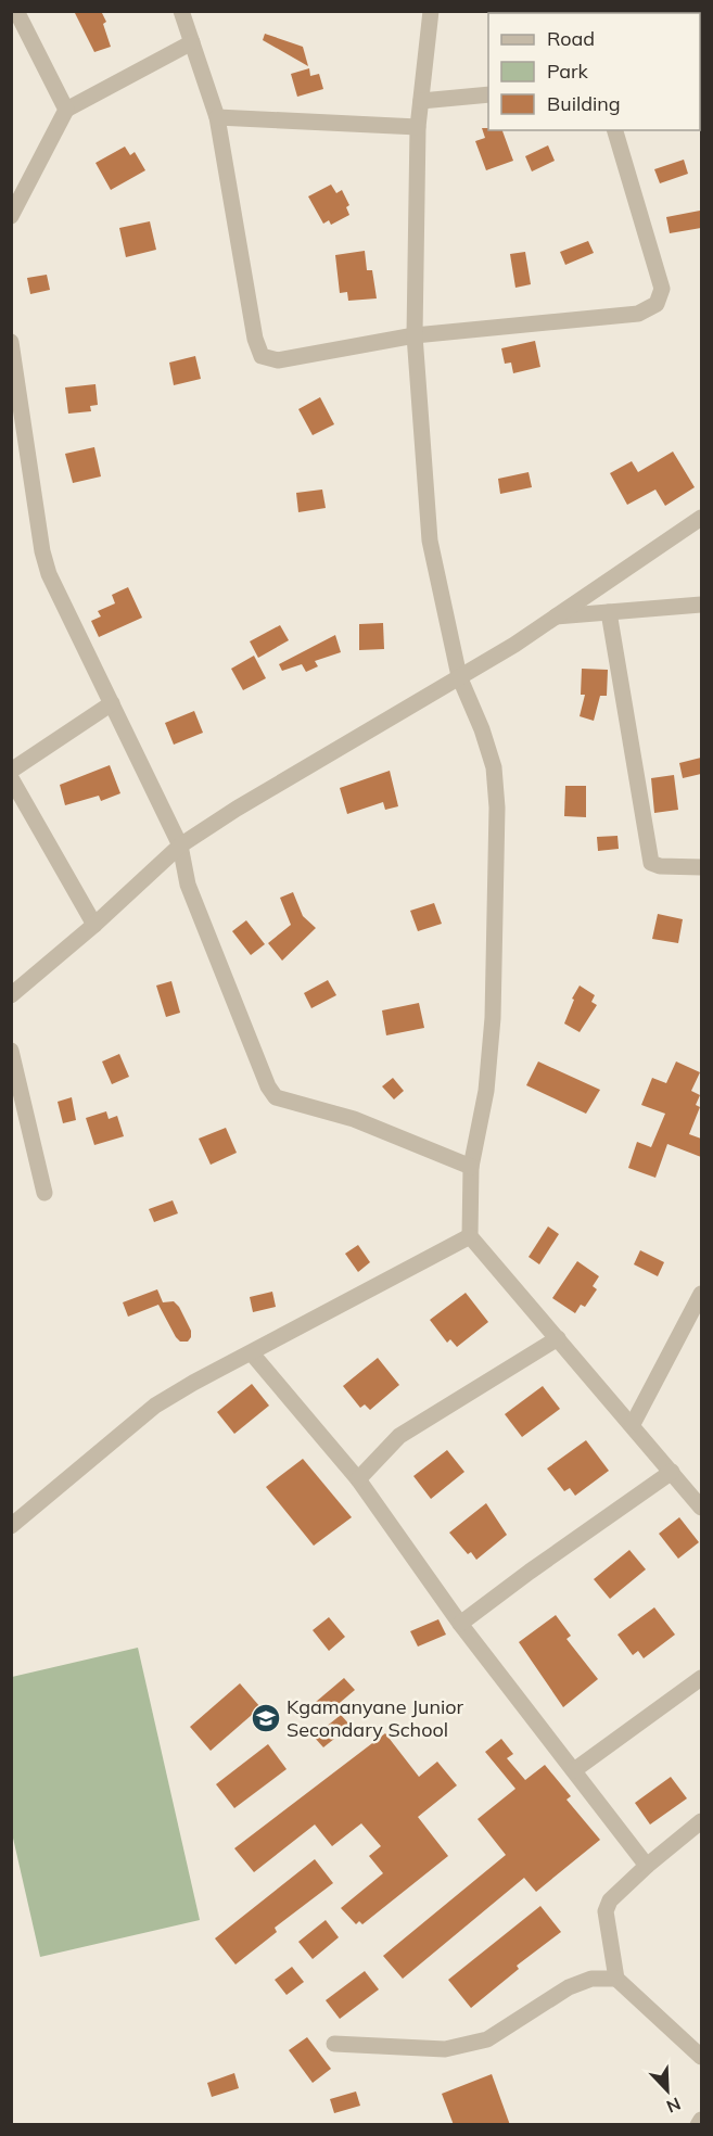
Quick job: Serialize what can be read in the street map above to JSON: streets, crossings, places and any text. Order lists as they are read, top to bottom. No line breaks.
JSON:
{"places":{"school or university":["Kgamanyane Junior Secondary School"]},"legend":["Road","Park","Building"],"north":"bottom right"}
